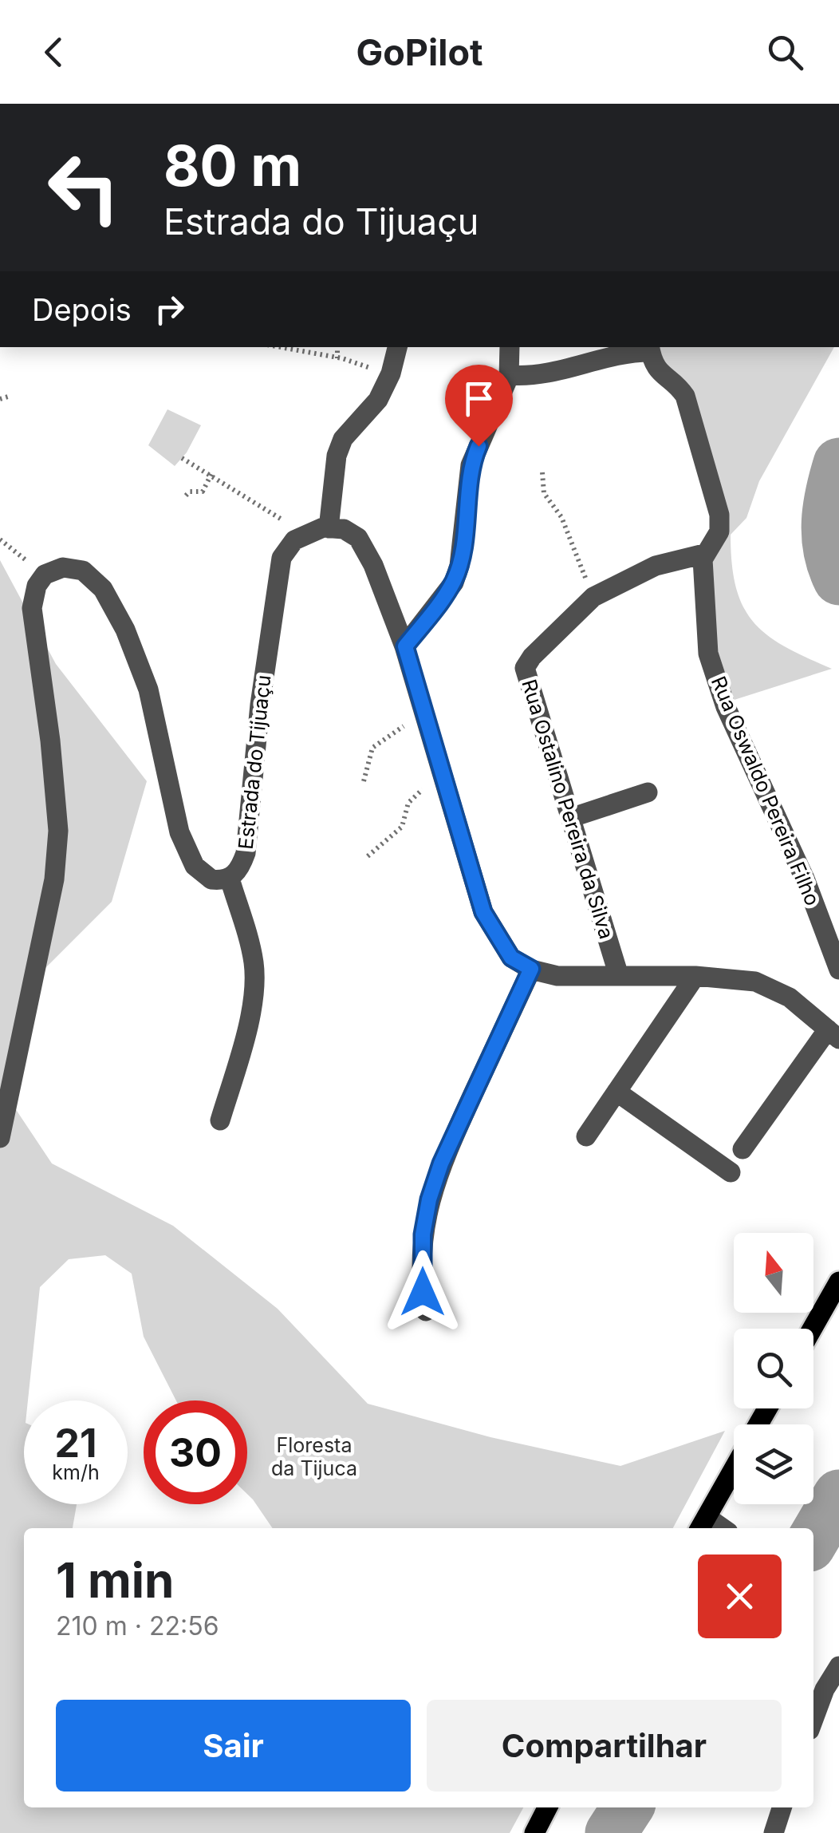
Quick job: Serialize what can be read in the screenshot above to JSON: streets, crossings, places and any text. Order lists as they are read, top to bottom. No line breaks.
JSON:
{"streets":{"street":["Estrada do Tijuaçu","Rua Oswaldo Pereira Filho","Rua Ostalino Pereira da Silva"]},"crossings":[["Rua Oswaldo Pereira Filho","Rua Ostalino Pereira da Silva"]],"parks":["Floresta da Tijuca"],"north":"top","page":{"header":"GoPilot","turn":["80 m","Estrada do Tijuaçu"],"then":"Depois","speed":"21 km/h","limit":"30","heading":["1 min","210 m · 22:56"],"buttons":["Sair","Compartilhar"]}}
